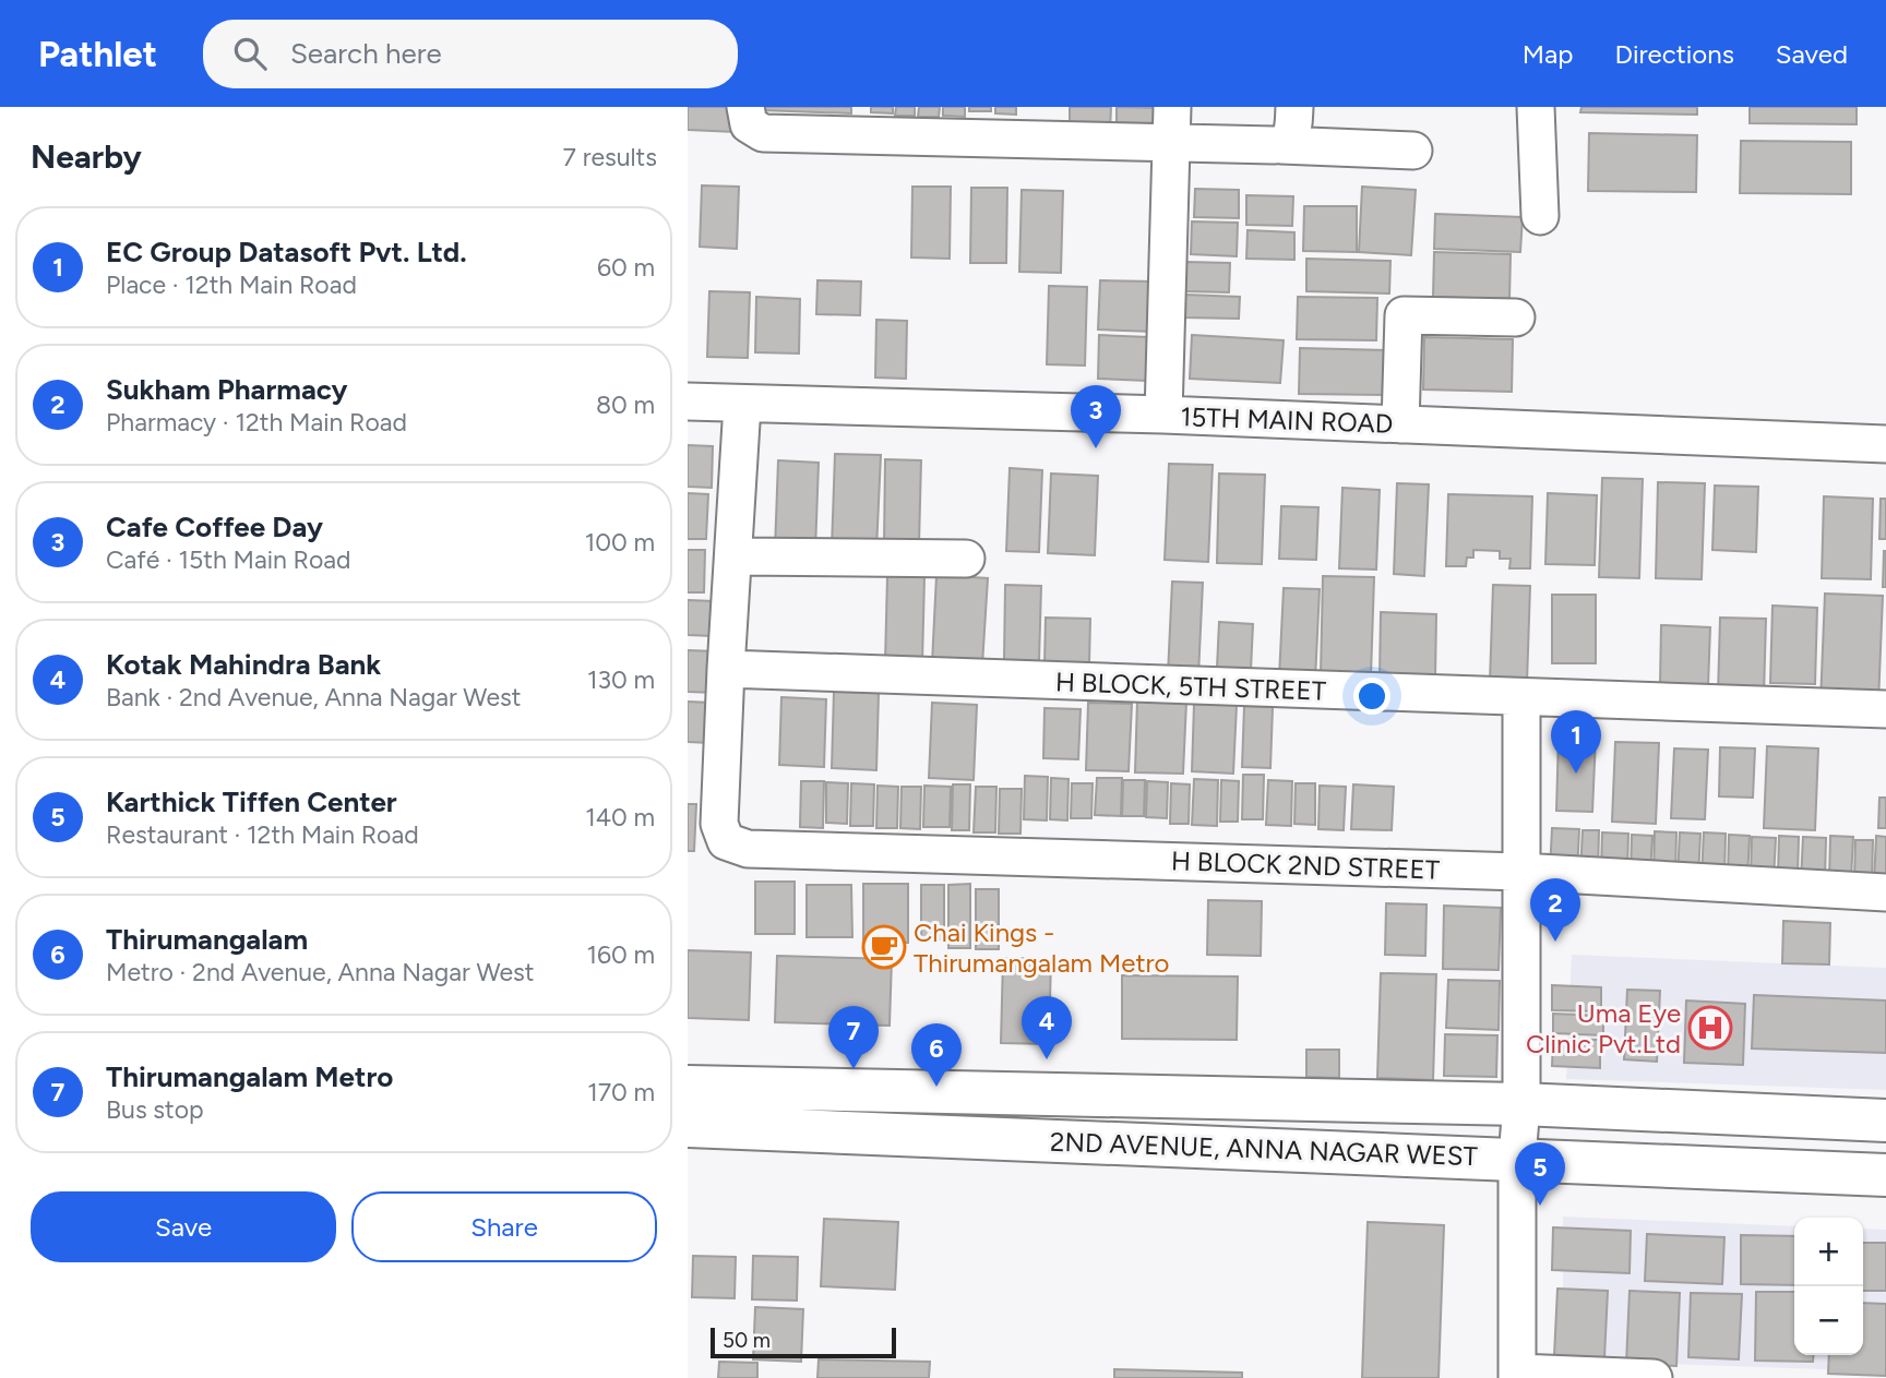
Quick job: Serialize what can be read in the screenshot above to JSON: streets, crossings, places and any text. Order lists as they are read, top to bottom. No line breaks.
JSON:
{"streets":{"main road":["2ND AVENUE, ANNA NAGAR WEST"],"street":["15TH MAIN ROAD","H BLOCK, 5TH STREET","H BLOCK 2ND STREET"]},"crossings":[["H BLOCK, 5TH STREET","H BLOCK 2ND STREET"]],"places":{"cafe":["Chai Kings - Thirumangalam Metro"],"hospital":["Uma Eye Clinic Pvt.Ltd"]},"scale_bar":"50 m","page":{"header":"Pathlet","search":"Search here","nav":["Map","Directions","Saved"],"heading":["Nearby","7 results"],"list":[{"mark":"1","name":"EC Group Datasoft Pvt. Ltd.","note":"Place · 12th Main Road","value":"60 m"},{"mark":"2","name":"Sukham Pharmacy","note":"Pharmacy · 12th Main Road","value":"80 m"},{"mark":"3","name":"Cafe Coffee Day","note":"Café · 15th Main Road","value":"100 m"},{"mark":"4","name":"Kotak Mahindra Bank","note":"Bank · 2nd Avenue, Anna Nagar West","value":"130 m"},{"mark":"5","name":"Karthick Tiffen Center","note":"Restaurant · 12th Main Road","value":"140 m"},{"mark":"6","name":"Thirumangalam","note":"Metro · 2nd Avenue, Anna Nagar West","value":"160 m"},{"mark":"7","name":"Thirumangalam Metro","note":"Bus stop","value":"170 m"}],"pins":["3","1","2","4","7","6","5"],"buttons":["Save","Share"],"map_buttons":["+","−"],"scale":"50 m"}}
